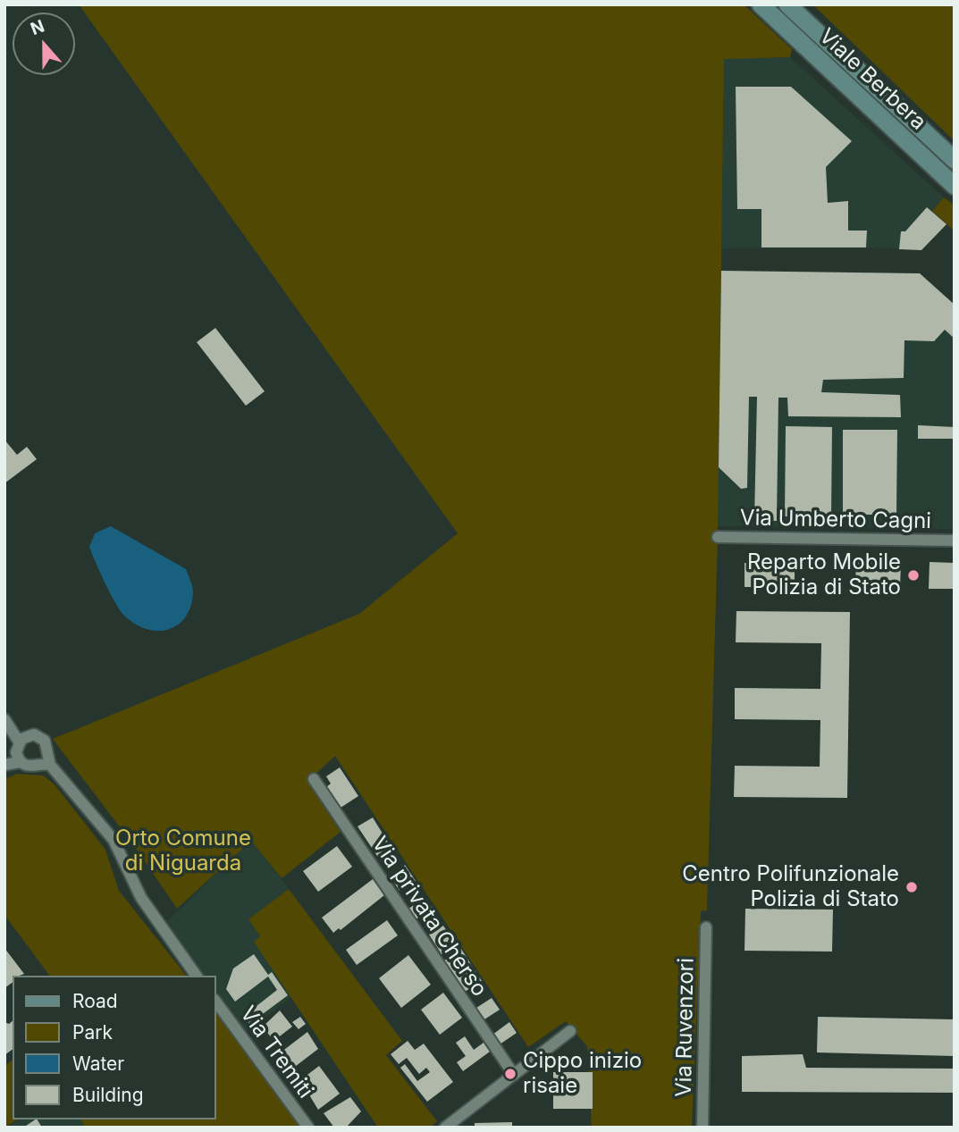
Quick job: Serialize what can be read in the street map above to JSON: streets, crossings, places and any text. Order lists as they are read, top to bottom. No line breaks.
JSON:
{"streets":{"street":["Viale Berbera","Via Umberto Cagni","Via privata Cherso","Via Ruvenzori","Via Tremiti"]},"parks":["Orto Comune di Niguarda"],"places":["Reparto Mobile Polizia di Stato","Centro Polifunzionale Polizia di Stato","Cippo inizio risaie"],"legend":["Road","Park","Water","Building"],"north":"top"}
